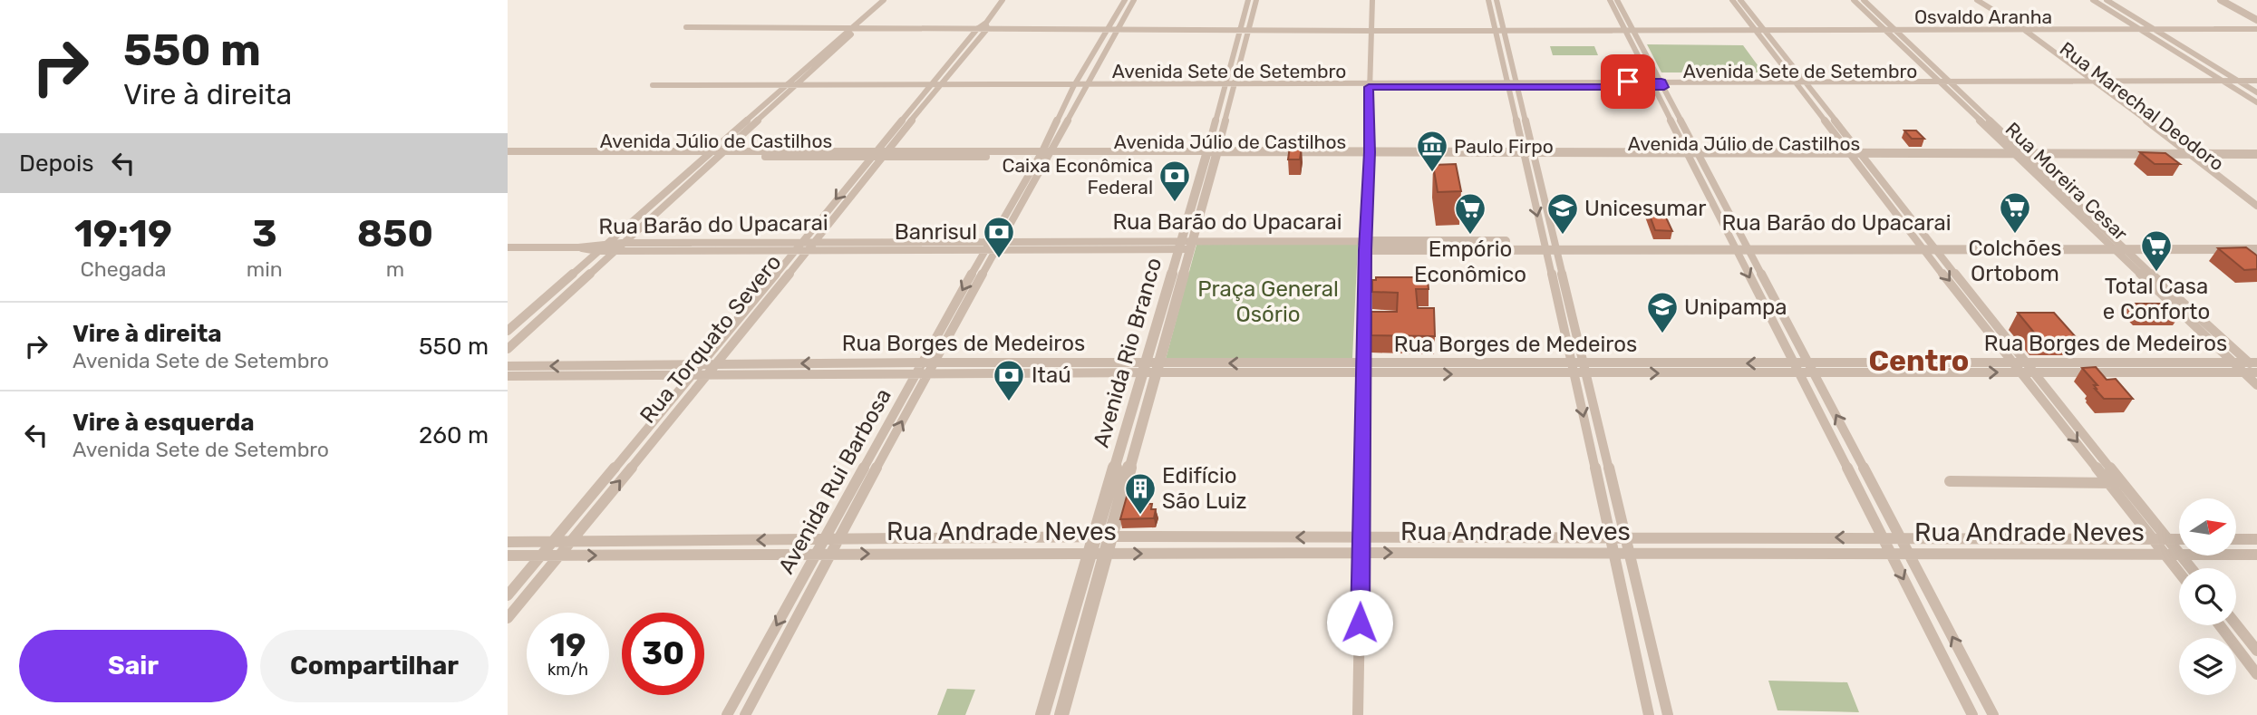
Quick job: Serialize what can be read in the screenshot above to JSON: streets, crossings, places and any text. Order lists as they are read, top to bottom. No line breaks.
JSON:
{"streets":{"street":["Osvaldo Aranha","Avenida Sete de Setembro","Rua Marechal Deodoro","Avenida Júlio de Castilhos","Rua Moreira Cesar","Rua Barão do Upacarai","Rua Torquato Severo","Rua Borges de Medeiros","Avenida Rio Branco","Avenida Rui Barbosa","Rua Andrade Neves"]},"crossings":[["Osvaldo Aranha","Rua Marechal Deodoro"],["Osvaldo Aranha","Rua Moreira Cesar"],["Osvaldo Aranha","Rua Torquato Severo"],["Osvaldo Aranha","Avenida Rio Branco"],["Osvaldo Aranha","Avenida Rui Barbosa"],["Avenida Sete de Setembro","Rua Marechal Deodoro"],["Avenida Sete de Setembro","Rua Moreira Cesar"],["Avenida Sete de Setembro","Rua Torquato Severo"],["Avenida Sete de Setembro","Avenida Rio Branco"],["Avenida Sete de Setembro","Avenida Rui Barbosa"],["Rua Marechal Deodoro","Avenida Júlio de Castilhos"],["Avenida Júlio de Castilhos","Rua Moreira Cesar"],["Avenida Júlio de Castilhos","Rua Torquato Severo"],["Avenida Júlio de Castilhos","Avenida Rio Branco"],["Avenida Júlio de Castilhos","Avenida Rui Barbosa"],["Rua Moreira Cesar","Rua Barão do Upacarai"],["Rua Moreira Cesar","Rua Borges de Medeiros"],["Rua Barão do Upacarai","Rua Torquato Severo"],["Rua Barão do Upacarai","Avenida Rio Branco"],["Rua Barão do Upacarai","Avenida Rui Barbosa"],["Rua Torquato Severo","Rua Borges de Medeiros"],["Rua Torquato Severo","Rua Andrade Neves"],["Rua Borges de Medeiros","Avenida Rio Branco"],["Rua Borges de Medeiros","Avenida Rui Barbosa"],["Avenida Rio Branco","Rua Andrade Neves"],["Avenida Rui Barbosa","Rua Andrade Neves"]],"districts":["Centro"],"parks":["Praça General Osório"],"places":{"museum":["Paulo Firpo"],"bank":["Caixa Econômica Federal","Banrisul","Itaú"],"supermarket":["Colchões Ortobom","Empório Econômico","Total Casa e Conforto"],"school or university":["Unicesumar","Unipampa"],"building":["Edifício São Luiz"]},"north":"right","page":{"turn":["550 m","Vire à direita"],"then":"Depois","eta":["19:19","Chegada","3","min","850","m"],"list":[{"name":"Vire à direita","note":"Avenida Sete de Setembro","value":"550 m"},{"name":"Vire à esquerda","note":"Avenida Sete de Setembro","value":"260 m"}],"speed":"19 km/h","limit":"30","buttons":["Sair","Compartilhar"]}}
